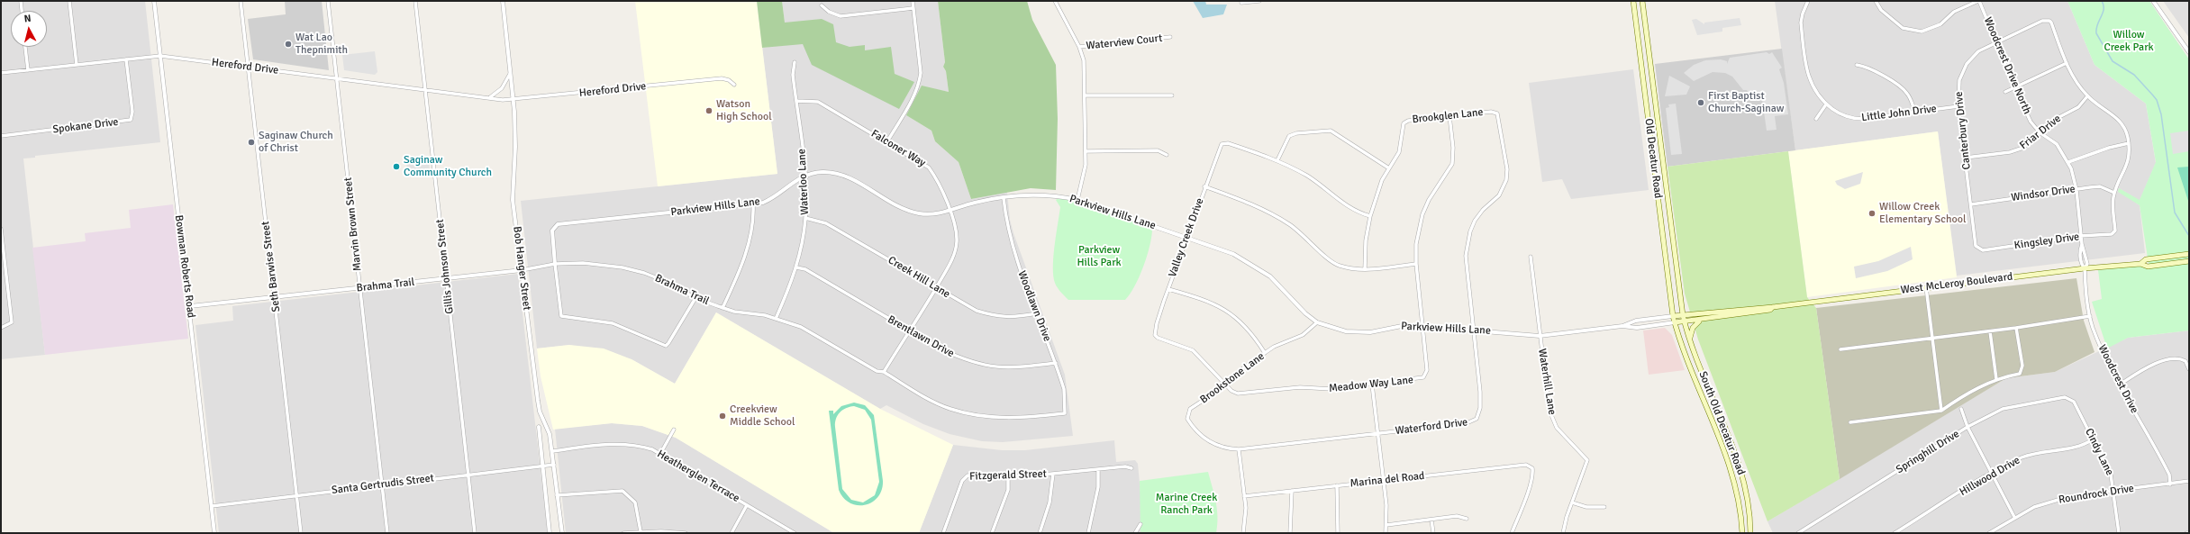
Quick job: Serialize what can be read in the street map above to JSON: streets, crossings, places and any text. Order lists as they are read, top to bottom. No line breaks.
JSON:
{"streets":{"main road":["Old Decatur Road","West McLeroy Boulevard","South Old Decatur Road"],"street":["Waterview Court","Woodcrest Drive North","Hereford Drive","Little John Drive","Brookglen Lane","Spokane Drive","Canterbury Drive","Friar Drive","Falconer Way","Waterloo Lane","Windsor Drive","Parkview Hills Lane","Marvin Brown Street","Valley Creek Drive","Kingsley Drive","Bowman Roberts Road","Seth Barwise Street","Gillis Johnson Street","Bob Hanger Street","Creek Hill Lane","Brahma Trail","Woodlawn Drive","Brentlawn Drive","Brookstone Lane","Woodcrest Drive","Waterhill Lane","Meadow Way Lane","Waterford Drive","Springhill Drive","Cindy Lane","Fitzgerald Street","Heatherglen Terrace","Hillwood Drive","Marina del Road","Santa Gertrudis Street","Roundrock Drive"]},"crossings":[["Woodcrest Drive North","Canterbury Drive"],["Woodcrest Drive North","Friar Drive"],["Woodcrest Drive North","Windsor Drive"],["Woodcrest Drive North","Kingsley Drive"],["Woodcrest Drive North","West McLeroy Boulevard"],["Woodcrest Drive North","Woodcrest Drive"],["Hereford Drive","Spokane Drive"],["Hereford Drive","Marvin Brown Street"],["Hereford Drive","Bowman Roberts Road"],["Hereford Drive","Seth Barwise Street"],["Hereford Drive","Gillis Johnson Street"],["Hereford Drive","Bob Hanger Street"],["Little John Drive","Canterbury Drive"],["Brookglen Lane","Meadow Way Lane"],["Brookglen Lane","Waterford Drive"],["Canterbury Drive","Friar Drive"],["Canterbury Drive","Windsor Drive"],["Canterbury Drive","Kingsley Drive"],["Falconer Way","Waterloo Lane"],["Falconer Way","Parkview Hills Lane"],["Falconer Way","Creek Hill Lane"],["Falconer Way","Brahma Trail"],["Falconer Way","Brentlawn Drive"],["Old Decatur Road","Parkview Hills Lane"],["Old Decatur Road","West McLeroy Boulevard"],["Old Decatur Road","South Old Decatur Road"],["Waterloo Lane","Parkview Hills Lane"],["Waterloo Lane","Creek Hill Lane"],["Waterloo Lane","Brahma Trail"],["Waterloo Lane","Brentlawn Drive"],["Windsor Drive","Kingsley Drive"],["Parkview Hills Lane","Valley Creek Drive"],["Parkview Hills Lane","West McLeroy Boulevard"],["Parkview Hills Lane","Brahma Trail"],["Parkview Hills Lane","Woodlawn Drive"],["Parkview Hills Lane","Brookstone Lane"],["Parkview Hills Lane","Waterhill Lane"],["Parkview Hills Lane","Meadow Way Lane"],["Parkview Hills Lane","South Old Decatur Road"],["Parkview Hills Lane","Waterford Drive"],["Marvin Brown Street","Brahma Trail"],["Marvin Brown Street","Santa Gertrudis Street"],["Valley Creek Drive","Meadow Way Lane"],["Bowman Roberts Road","Brahma Trail"],["Bowman Roberts Road","Santa Gertrudis Street"],["Seth Barwise Street","Brahma Trail"],["Seth Barwise Street","Santa Gertrudis Street"],["Gillis Johnson Street","Brahma Trail"],["Gillis Johnson Street","Santa Gertrudis Street"],["Bob Hanger Street","Brahma Trail"],["Bob Hanger Street","Heatherglen Terrace"],["Bob Hanger Street","Santa Gertrudis Street"],["Creek Hill Lane","Woodlawn Drive"],["West McLeroy Boulevard","Woodcrest Drive"],["West McLeroy Boulevard","South Old Decatur Road"],["Brahma Trail","Woodlawn Drive"],["Woodlawn Drive","Brentlawn Drive"],["Brookstone Lane","Meadow Way Lane"],["Brookstone Lane","Waterford Drive"],["Woodcrest Drive","Roundrock Drive"],["Springhill Drive","Cindy Lane"],["Cindy Lane","Hillwood Drive"],["Cindy Lane","Roundrock Drive"]],"parks":["Willow Creek Park","Parkview Hills Park","Marine Creek Ranch Park"],"places":["Wat Lao Thepnimith","First Baptist Church-Saginaw","Watson High School","Saginaw Church of Christ","Saginaw Community Church","Willow Creek Elementary School","Creekview Middle School"],"north":"top"}
